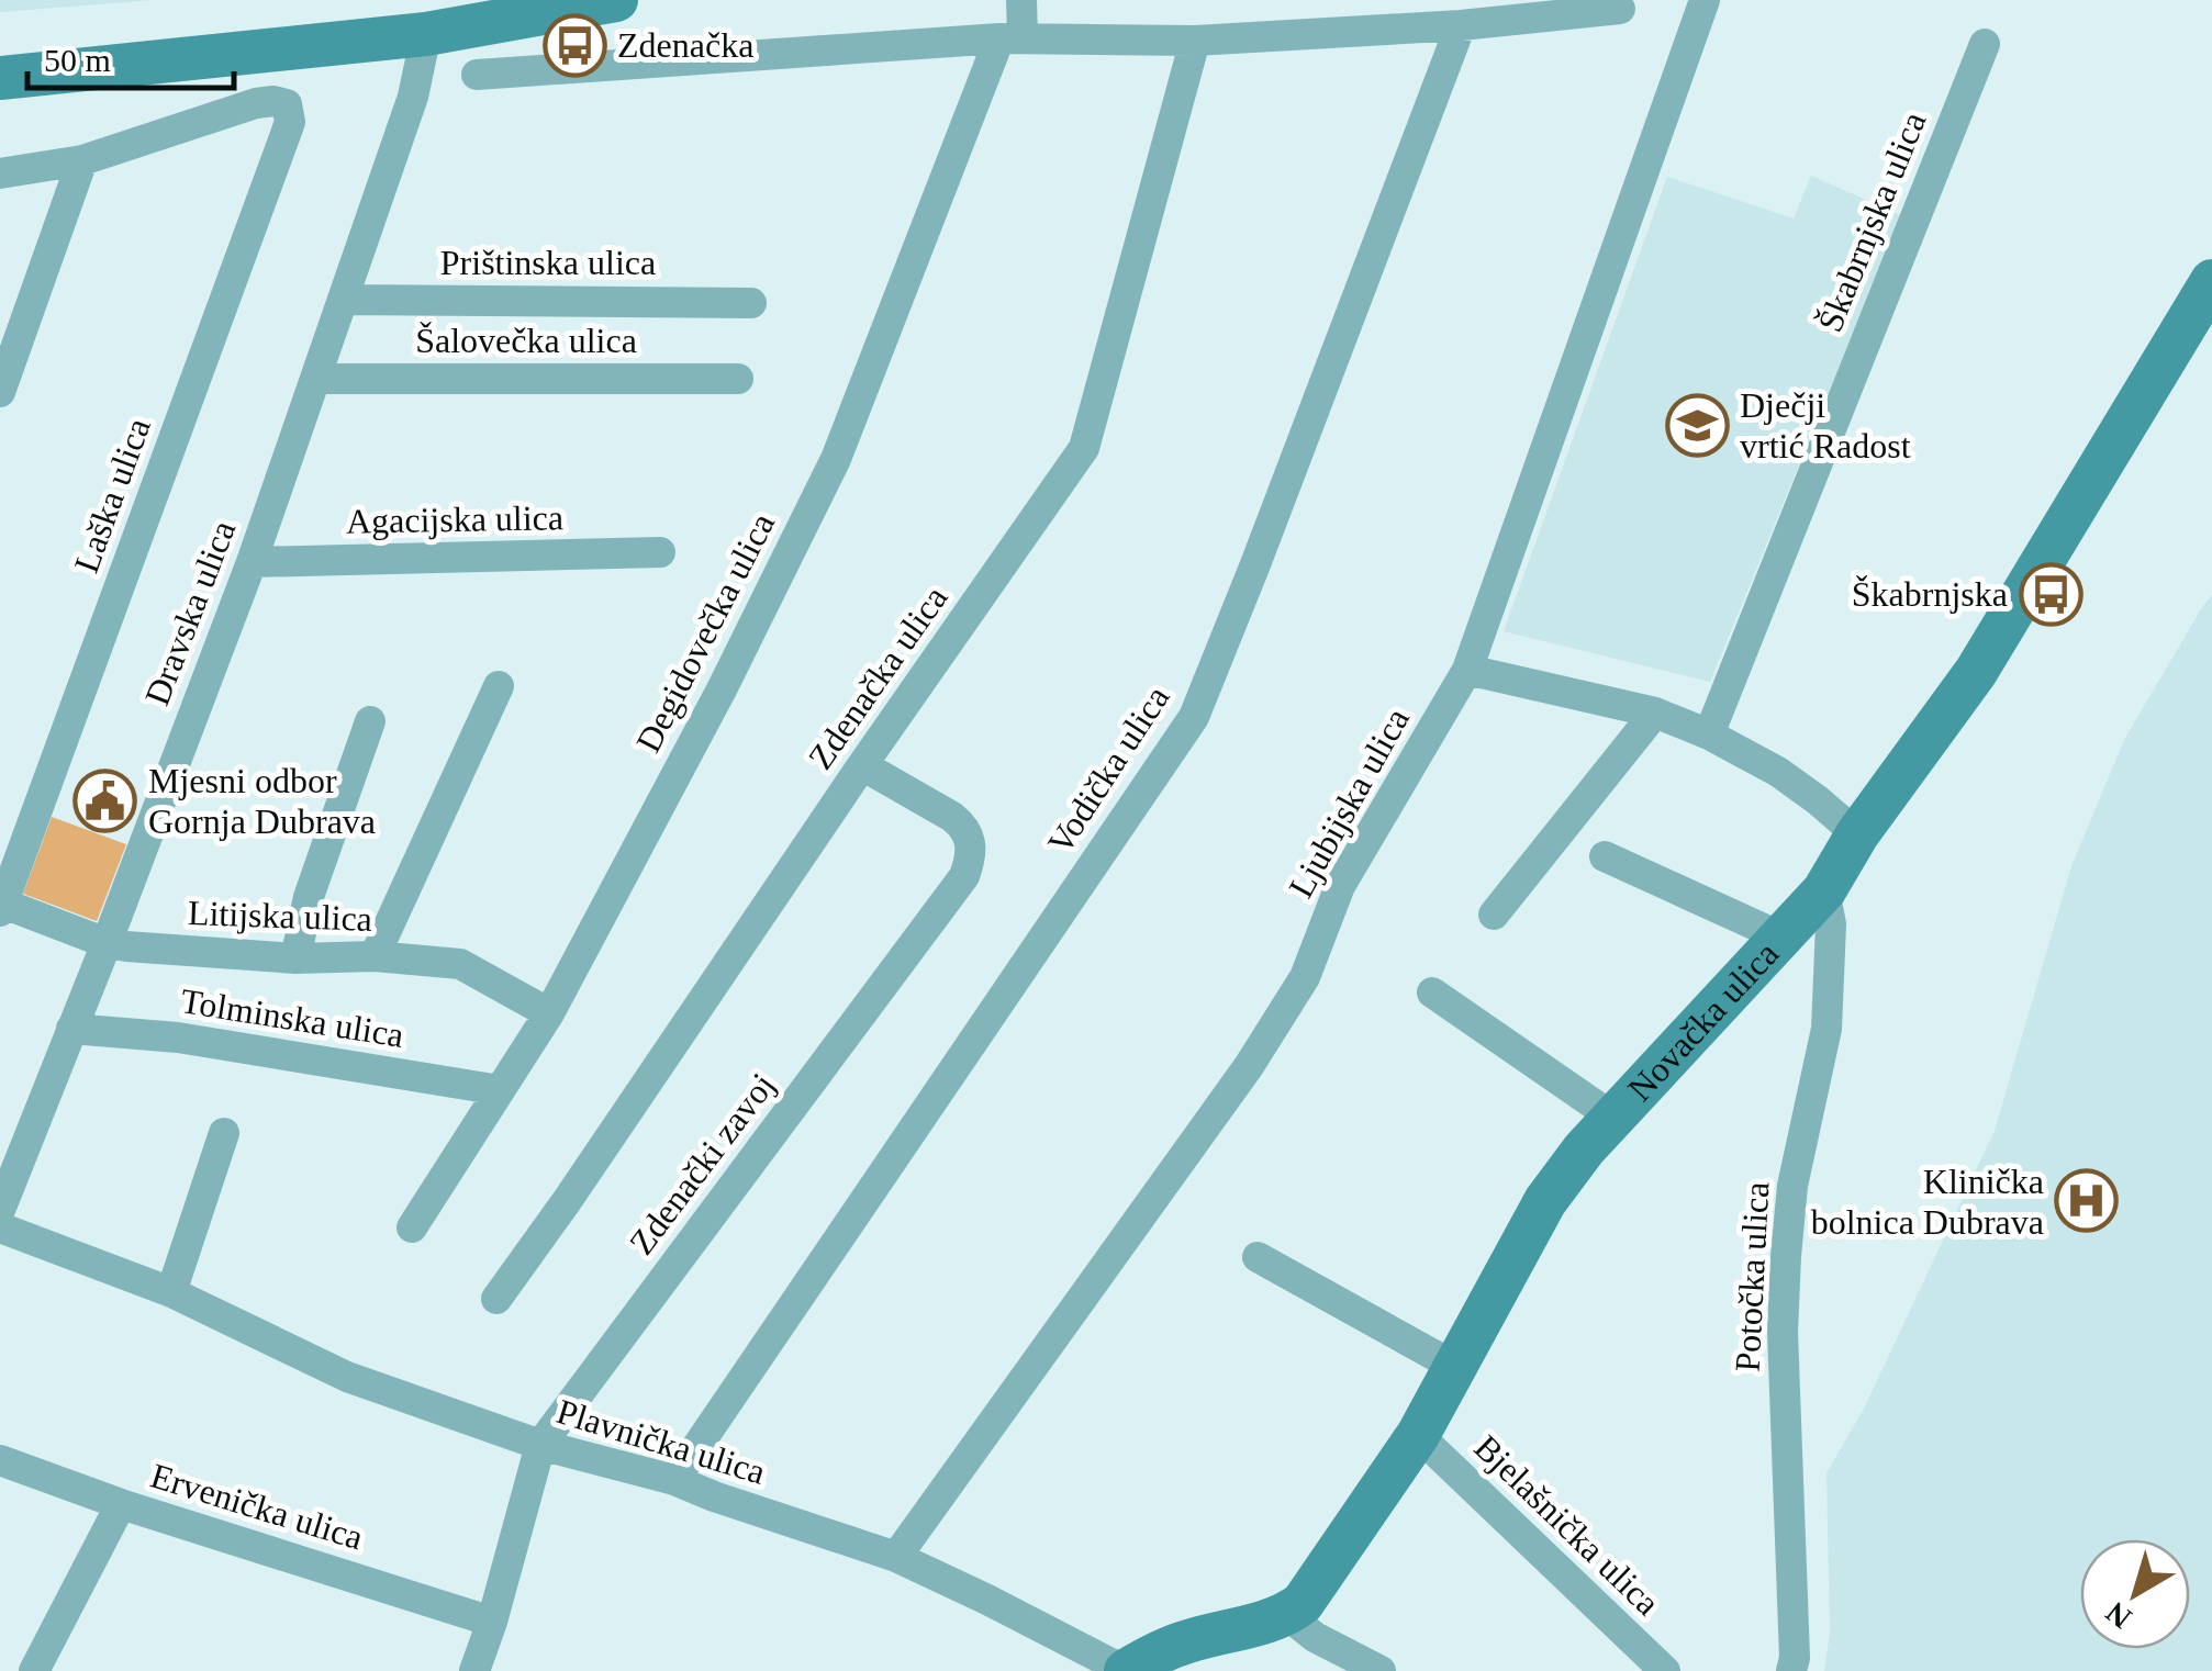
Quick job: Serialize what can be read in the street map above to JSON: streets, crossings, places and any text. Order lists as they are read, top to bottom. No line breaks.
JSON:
{"streets":{"street":["Škabrnjska ulica","Prištinska ulica","Šalovečka ulica","Laška ulica","Agacijska ulica","Dravska ulica","Degidovečka ulica","Zdenačka ulica","Vodička ulica","Ljubijska ulica","Litijska ulica","Tolminska ulica","Novačka ulica","Zdenački zavoj","Potočka ulica","Plavnička ulica","Ervenička ulica","Bjelašnička ulica"]},"crossings":[["Prištinska ulica","Dravska ulica"],["Šalovečka ulica","Dravska ulica"],["Laška ulica","Litijska ulica"],["Agacijska ulica","Dravska ulica"],["Dravska ulica","Litijska ulica"],["Dravska ulica","Tolminska ulica"],["Degidovečka ulica","Litijska ulica"],["Degidovečka ulica","Tolminska ulica"],["Zdenačka ulica","Zdenački zavoj"],["Vodička ulica","Plavnička ulica"],["Ljubijska ulica","Plavnička ulica"],["Novačka ulica","Potočka ulica"],["Novačka ulica","Bjelašnička ulica"],["Zdenački zavoj","Plavnička ulica"],["Zdenački zavoj","Ervenička ulica"]],"places":{"bus stop":["Zdenačka","Škabrnjska"],"school or university":["Dječji vrtić Radost"],"public building":["Mjesni odbor Gornja Dubrava"],"hospital":["Klinička bolnica Dubrava"]},"scale_bar":"50 m","north":"bottom left"}
